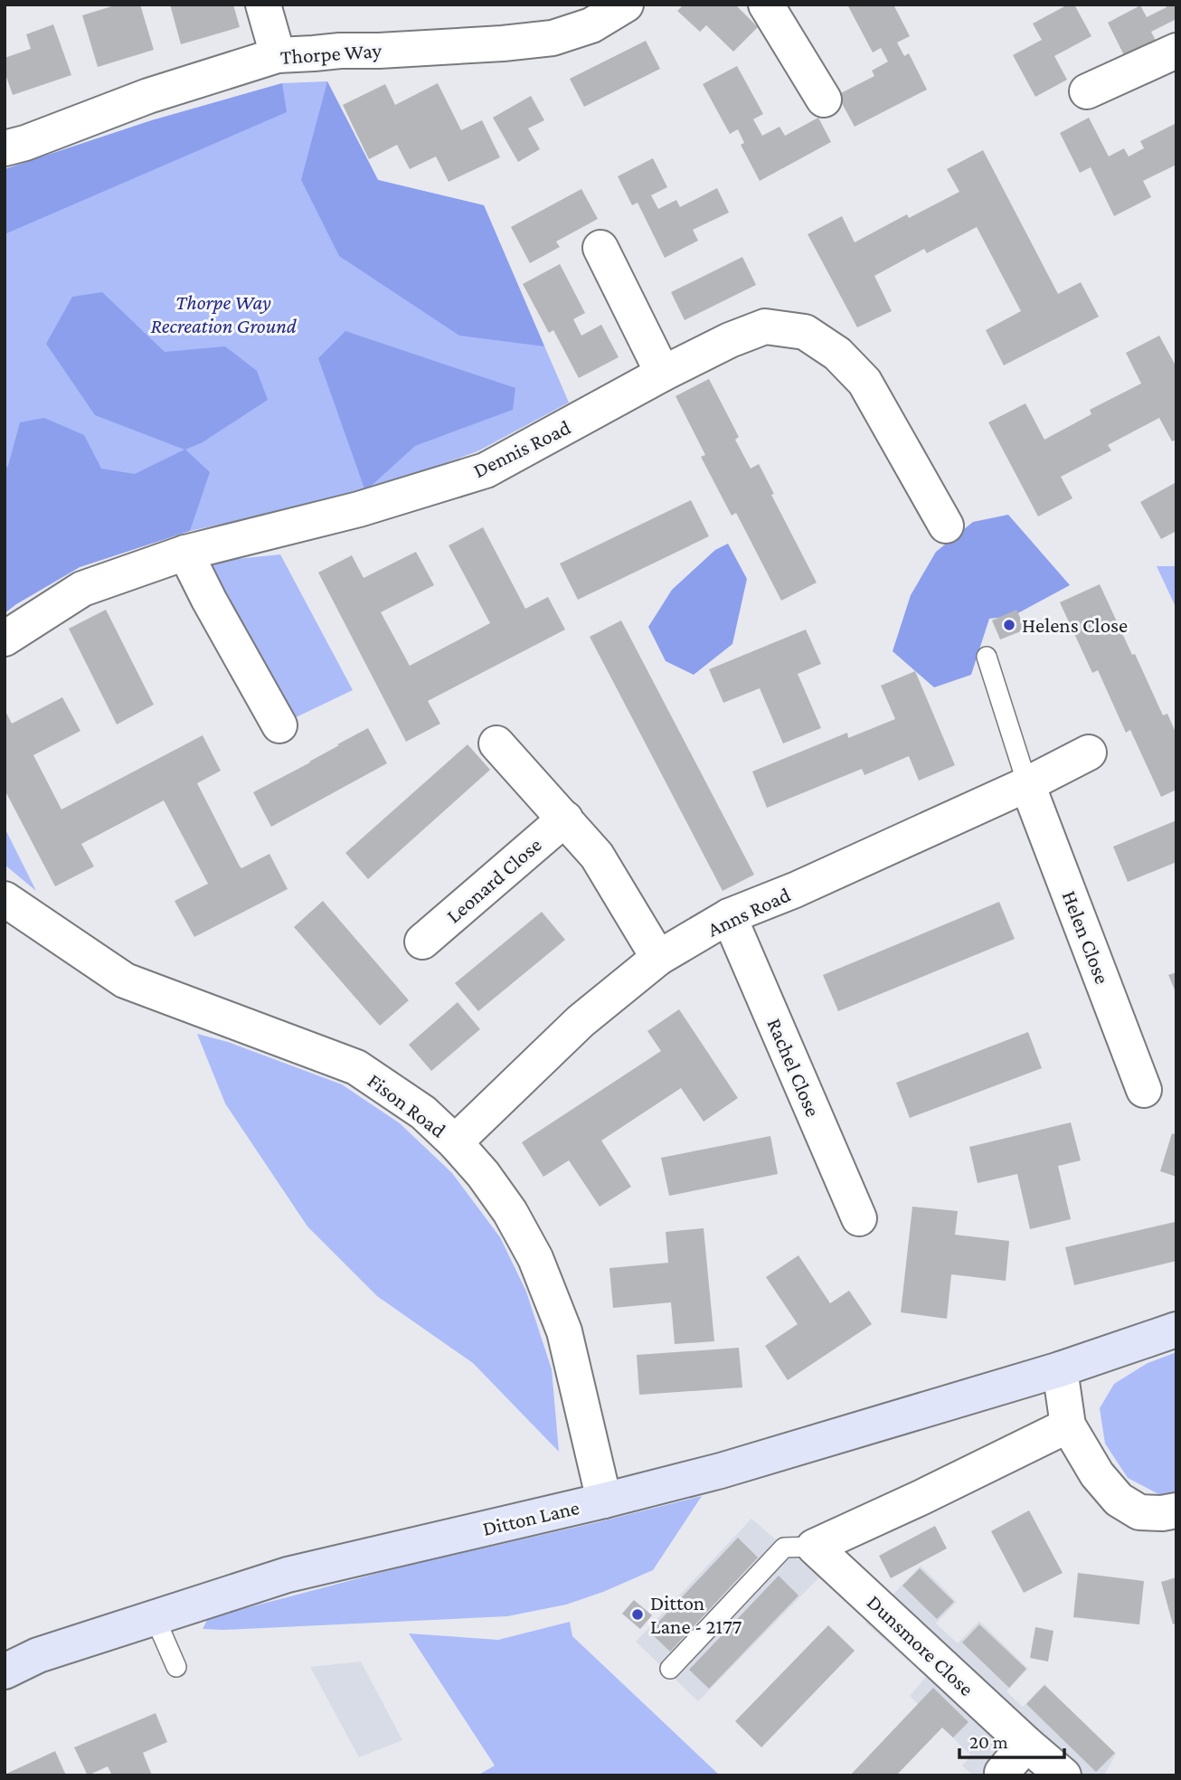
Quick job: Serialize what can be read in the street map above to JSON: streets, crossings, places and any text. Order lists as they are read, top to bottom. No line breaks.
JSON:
{"streets":{"main road":["Ditton Lane"],"street":["Thorpe Way","Dennis Road","Leonard Close","Anns Road","Helen Close","Rachel Close","Fison Road","Dunsmore Close"]},"crossings":[["Anns Road","Helen Close"],["Anns Road","Rachel Close"],["Anns Road","Fison Road"],["Fison Road","Ditton Lane"]],"parks":["Thorpe Way Recreation Ground"],"places":["Helens Close","Ditton Lane - 2177"],"scale_bar":"20 m"}
